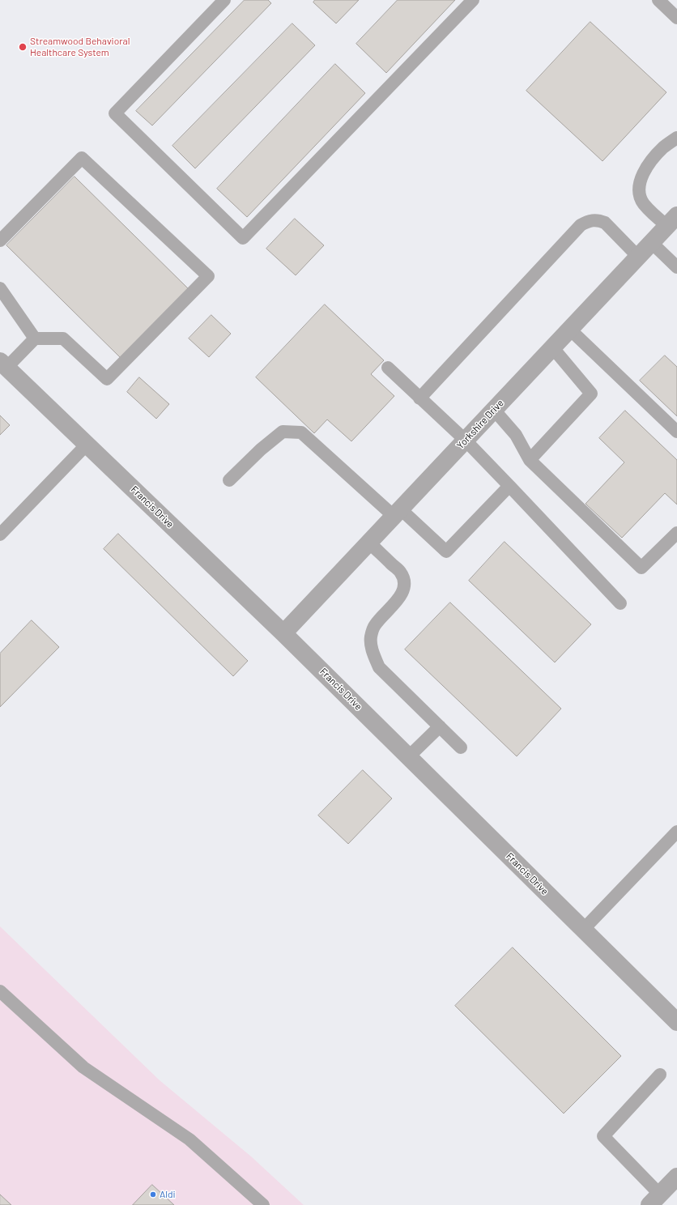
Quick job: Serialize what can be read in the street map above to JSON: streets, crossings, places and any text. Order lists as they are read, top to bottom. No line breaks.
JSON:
{"streets":{"street":["Yorkshire Drive","Francis Drive"]},"crossings":[["Yorkshire Drive","Francis Drive"]],"places":["Streamwood Behavioral Healthcare System","Aldi"]}
